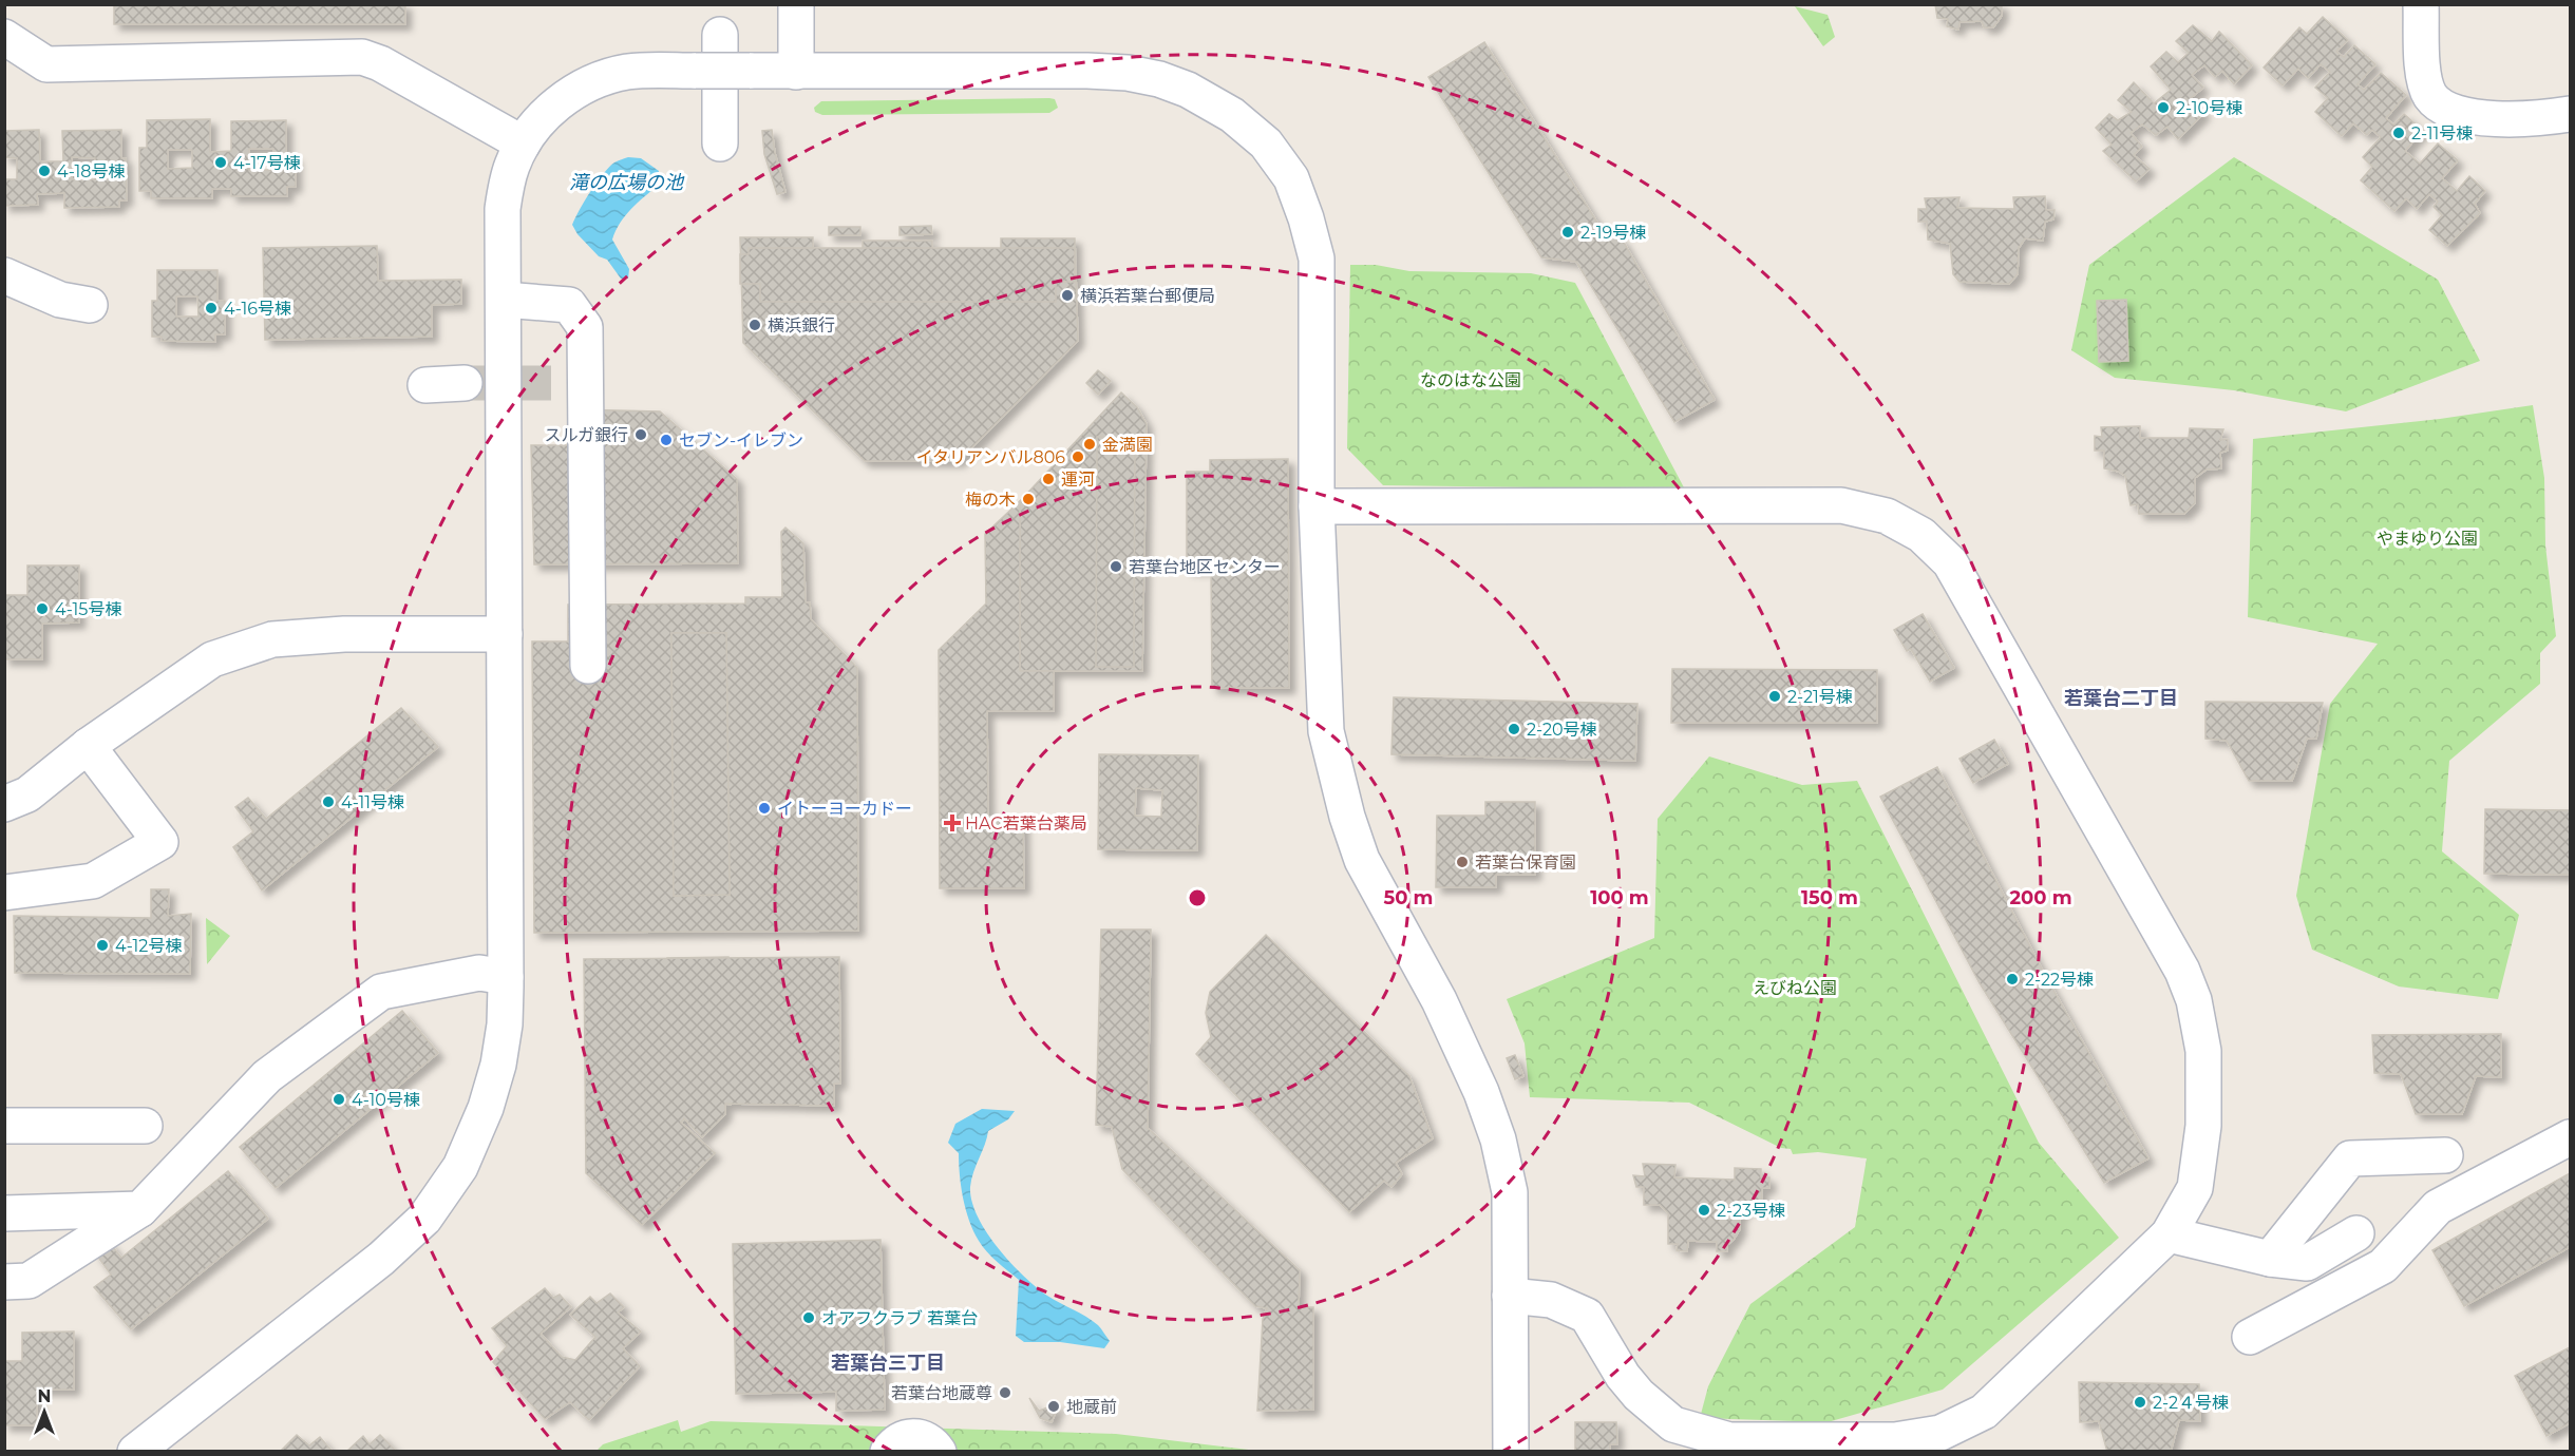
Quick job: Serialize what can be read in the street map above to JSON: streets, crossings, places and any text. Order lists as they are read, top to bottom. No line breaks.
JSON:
{"districts":["若葉台二丁目","若葉台三丁目"],"water":["滝の広場の池"],"parks":["なのはな公園","やまゆり公園","えびね公園"],"places":{"other":["2-10号棟","2-11号棟","4-17号棟","4-18号棟","2-19号棟","横浜若葉台郵便局","4-16号棟","横浜銀行","スルガ銀行","セブン-イレブン","金満園","イタリアンバル806","運河","梅の木","若葉台地区センター","4-15号棟","2-21号棟","2-20号棟","4-11号棟","イトーヨーカドー","若葉台保育園","4-12号棟","2-22号棟","4-10号棟","2-23号棟","オアフクラブ 若葉台","若葉台地蔵尊","2-2４号棟","地蔵前"],"health":["HAC若葉台薬局"]},"north":"top","rings":["50 m","100 m","150 m","200 m"]}
